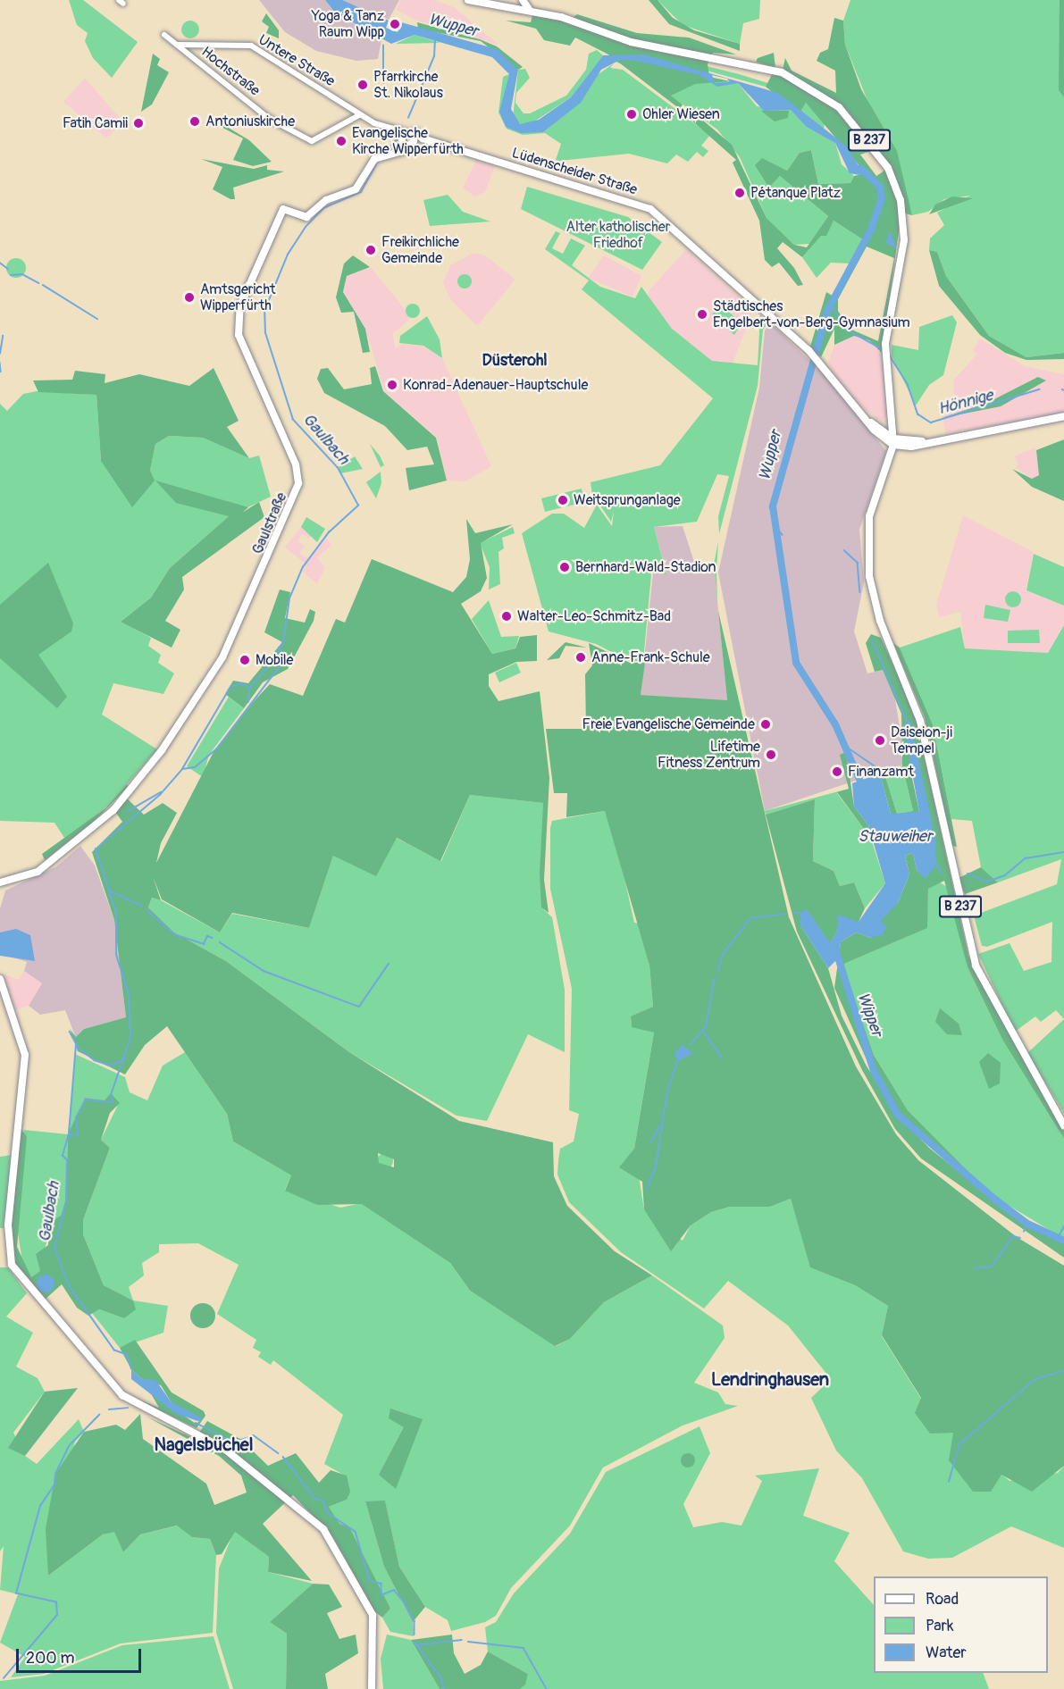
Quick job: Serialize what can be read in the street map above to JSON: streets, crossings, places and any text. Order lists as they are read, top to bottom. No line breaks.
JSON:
{"streets":{"main road":["B 237","Lüdenscheider Straße","Gaulstraße"],"street":["Untere Straße","Hochstraße"]},"crossings":[["Untere Straße","Hochstraße"]],"districts":["Düsterohl","Lendringhausen","Nagelsbüchel"],"water":["Wupper","Hönnige","Gaulbach","Stauweiher","Wipper"],"parks":["Alter katholischer Friedhof"],"places":["Yoga & Tanz Raum Wipp","Pfarrkirche St. Nikolaus","Ohler Wiesen","Antoniuskirche","Fatih Camii","Evangelische Kirche Wipperfürth","Pétanque Platz","Freikirchliche Gemeinde","Amtsgericht Wipperfürth","Städtisches Engelbert-von-Berg-Gymnasium","Konrad-Adenauer-Hauptschule","Weitsprunganlage","Bernhard-Wald-Stadion","Walter-Leo-Schmitz-Bad","Anne-Frank-Schule","Mobile","Freie Evangelische Gemeinde","Daiseion-ji Tempel","Lifetime Fitness Zentrum","Finanzamt"],"legend":["Road","Park","Water"],"scale_bar":"200 m"}
